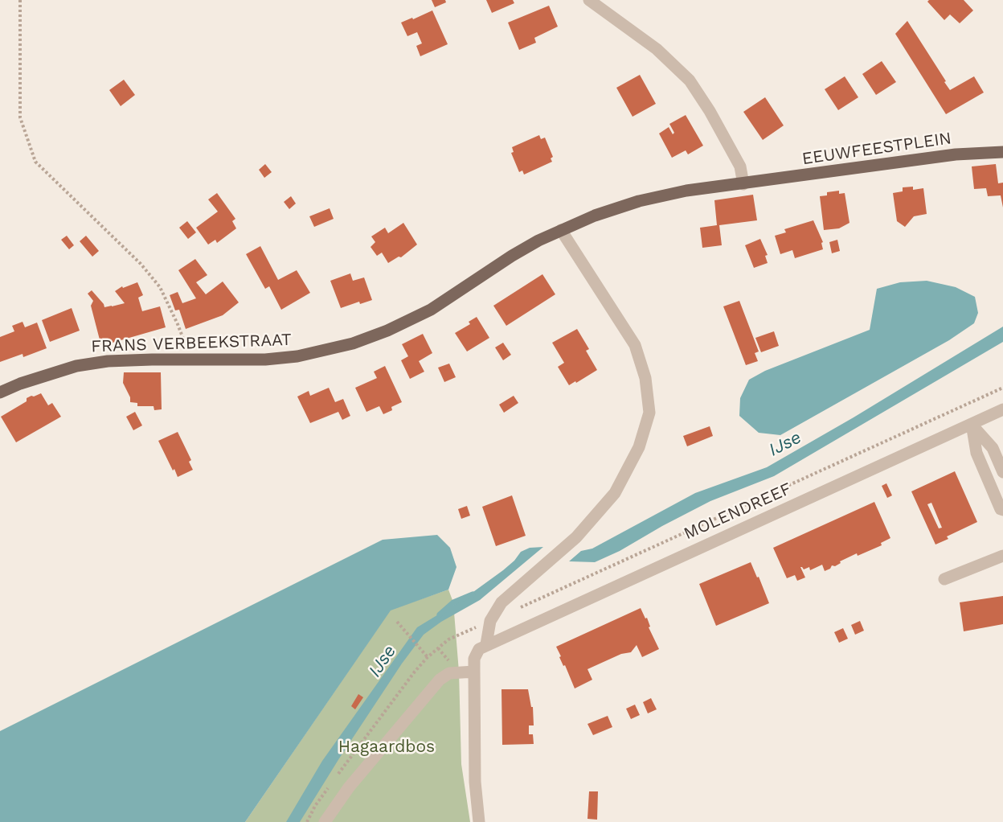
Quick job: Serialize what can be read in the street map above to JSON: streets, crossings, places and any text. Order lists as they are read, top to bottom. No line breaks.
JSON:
{"streets":{"main road":["EEUWFEESTPLEIN","FRANS VERBEEKSTRAAT"],"street":["MOLENDREEF"]},"crossings":[["EEUWFEESTPLEIN","FRANS VERBEEKSTRAAT"]],"water":["IJse"],"parks":["Hagaardbos"]}
